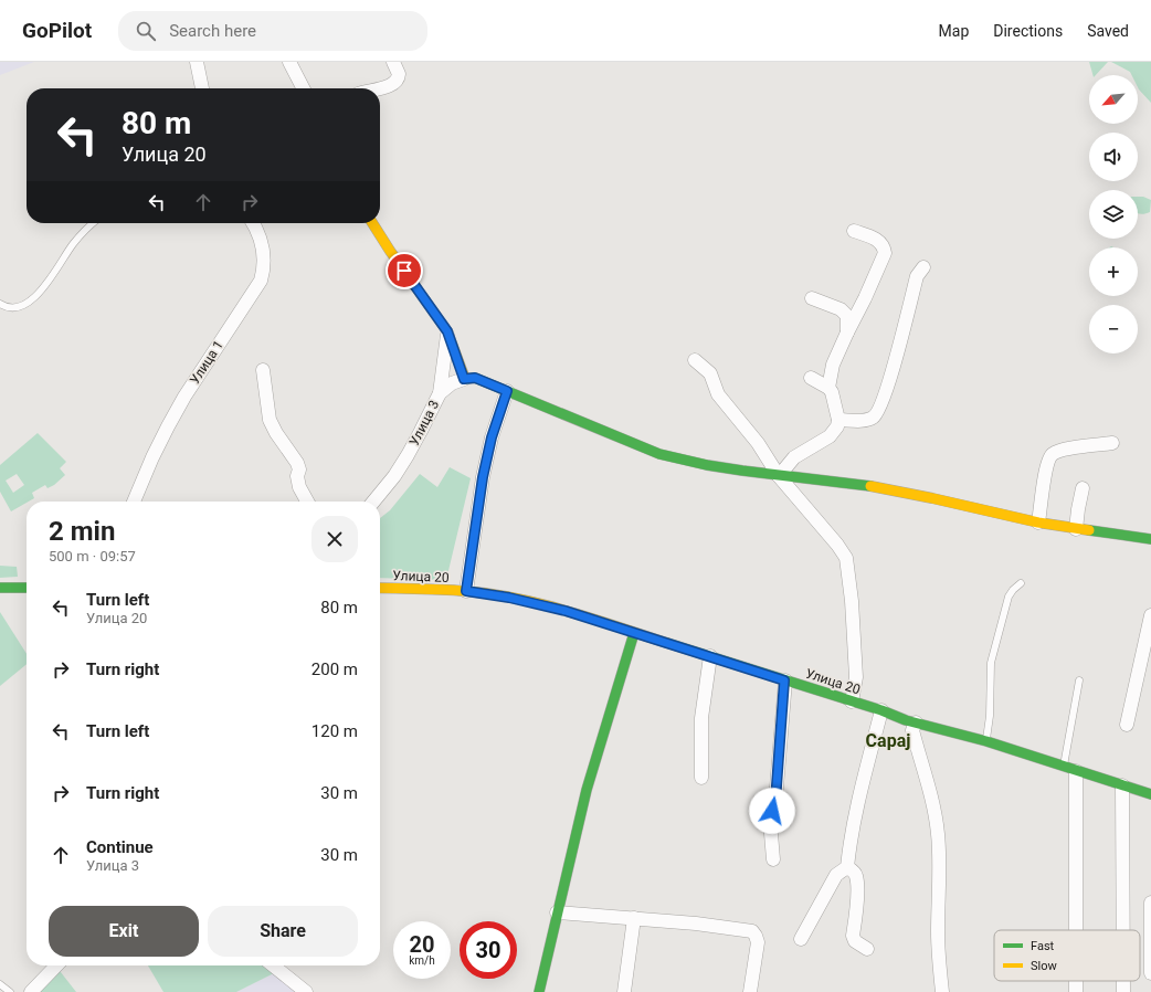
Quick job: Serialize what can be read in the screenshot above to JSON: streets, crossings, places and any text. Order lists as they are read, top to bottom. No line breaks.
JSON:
{"streets":{"street":["Улица 1","Улица 3","Улица 20"]},"districts":["Сарај"],"legend":["Fast","Slow"],"north":"bottom left","page":{"header":"GoPilot","search":"Search here","nav":["Map","Directions","Saved"],"map_buttons":["+","−"],"turn":["80 m","Улица 20"],"heading":["2 min","500 m · 09:57"],"list":[{"name":"Turn left","note":"Улица 20","value":"80 m"},{"name":"Turn right","value":"200 m"},{"name":"Turn left","value":"120 m"},{"name":"Turn right","value":"30 m"},{"name":"Continue","note":"Улица 3","value":"30 m"}],"buttons":["Exit","Share"],"speed":"20 km/h","limit":"30"}}
